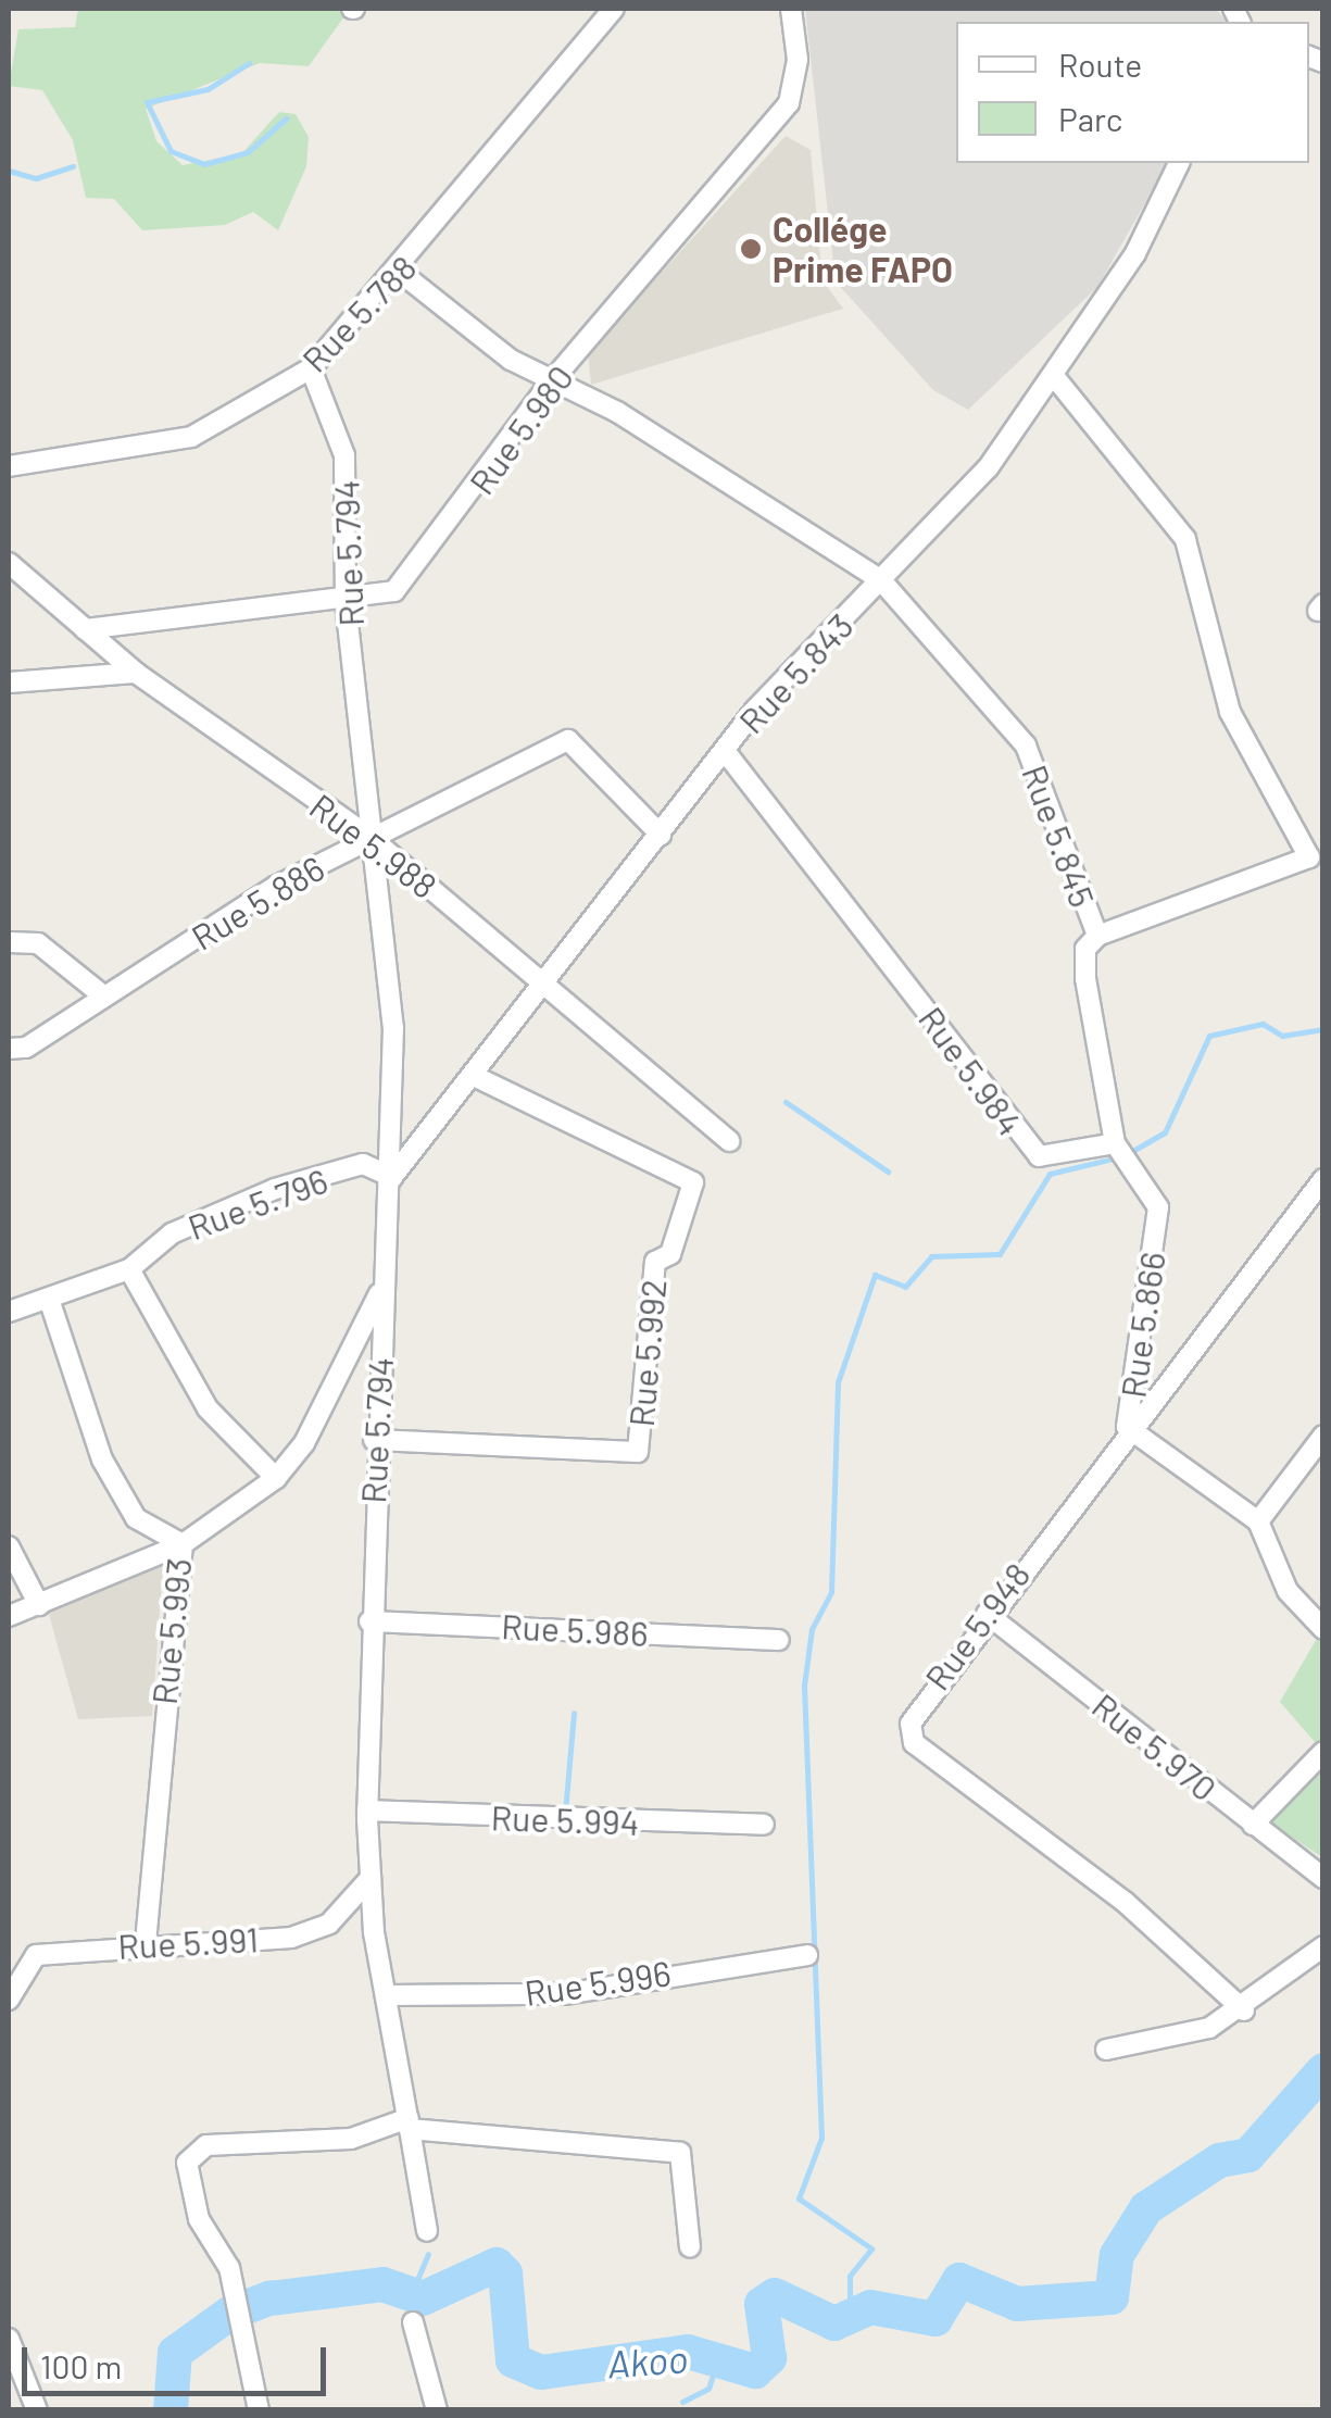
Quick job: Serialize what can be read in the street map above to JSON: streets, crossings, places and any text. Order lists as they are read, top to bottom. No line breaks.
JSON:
{"streets":{"street":["Rue 5.788","Rue 5.980","Rue 5.794","Rue 5.843","Rue 5.845","Rue 5.988","Rue 5.886","Rue 5.984","Rue 5.796","Rue 5.866","Rue 5.992","Rue 5.948","Rue 5.986","Rue 5.993","Rue 5.970","Rue 5.994","Rue 5.991","Rue 5.996"]},"crossings":[["Rue 5.788","Rue 5.794"],["Rue 5.788","Rue 5.845"],["Rue 5.980","Rue 5.794"],["Rue 5.980","Rue 5.845"],["Rue 5.980","Rue 5.988"],["Rue 5.794","Rue 5.843"],["Rue 5.794","Rue 5.988"],["Rue 5.794","Rue 5.886"],["Rue 5.794","Rue 5.796"],["Rue 5.794","Rue 5.992"],["Rue 5.794","Rue 5.986"],["Rue 5.794","Rue 5.994"],["Rue 5.794","Rue 5.991"],["Rue 5.794","Rue 5.996"],["Rue 5.843","Rue 5.845"],["Rue 5.843","Rue 5.988"],["Rue 5.843","Rue 5.886"],["Rue 5.843","Rue 5.984"],["Rue 5.843","Rue 5.796"],["Rue 5.843","Rue 5.992"],["Rue 5.988","Rue 5.886"],["Rue 5.984","Rue 5.866"],["Rue 5.796","Rue 5.993"],["Rue 5.866","Rue 5.948"],["Rue 5.948","Rue 5.970"],["Rue 5.993","Rue 5.991"]],"water":["Akoo"],"places":["Collége Prime FAPO"],"legend":["Route","Parc"],"scale_bar":"100 m"}
